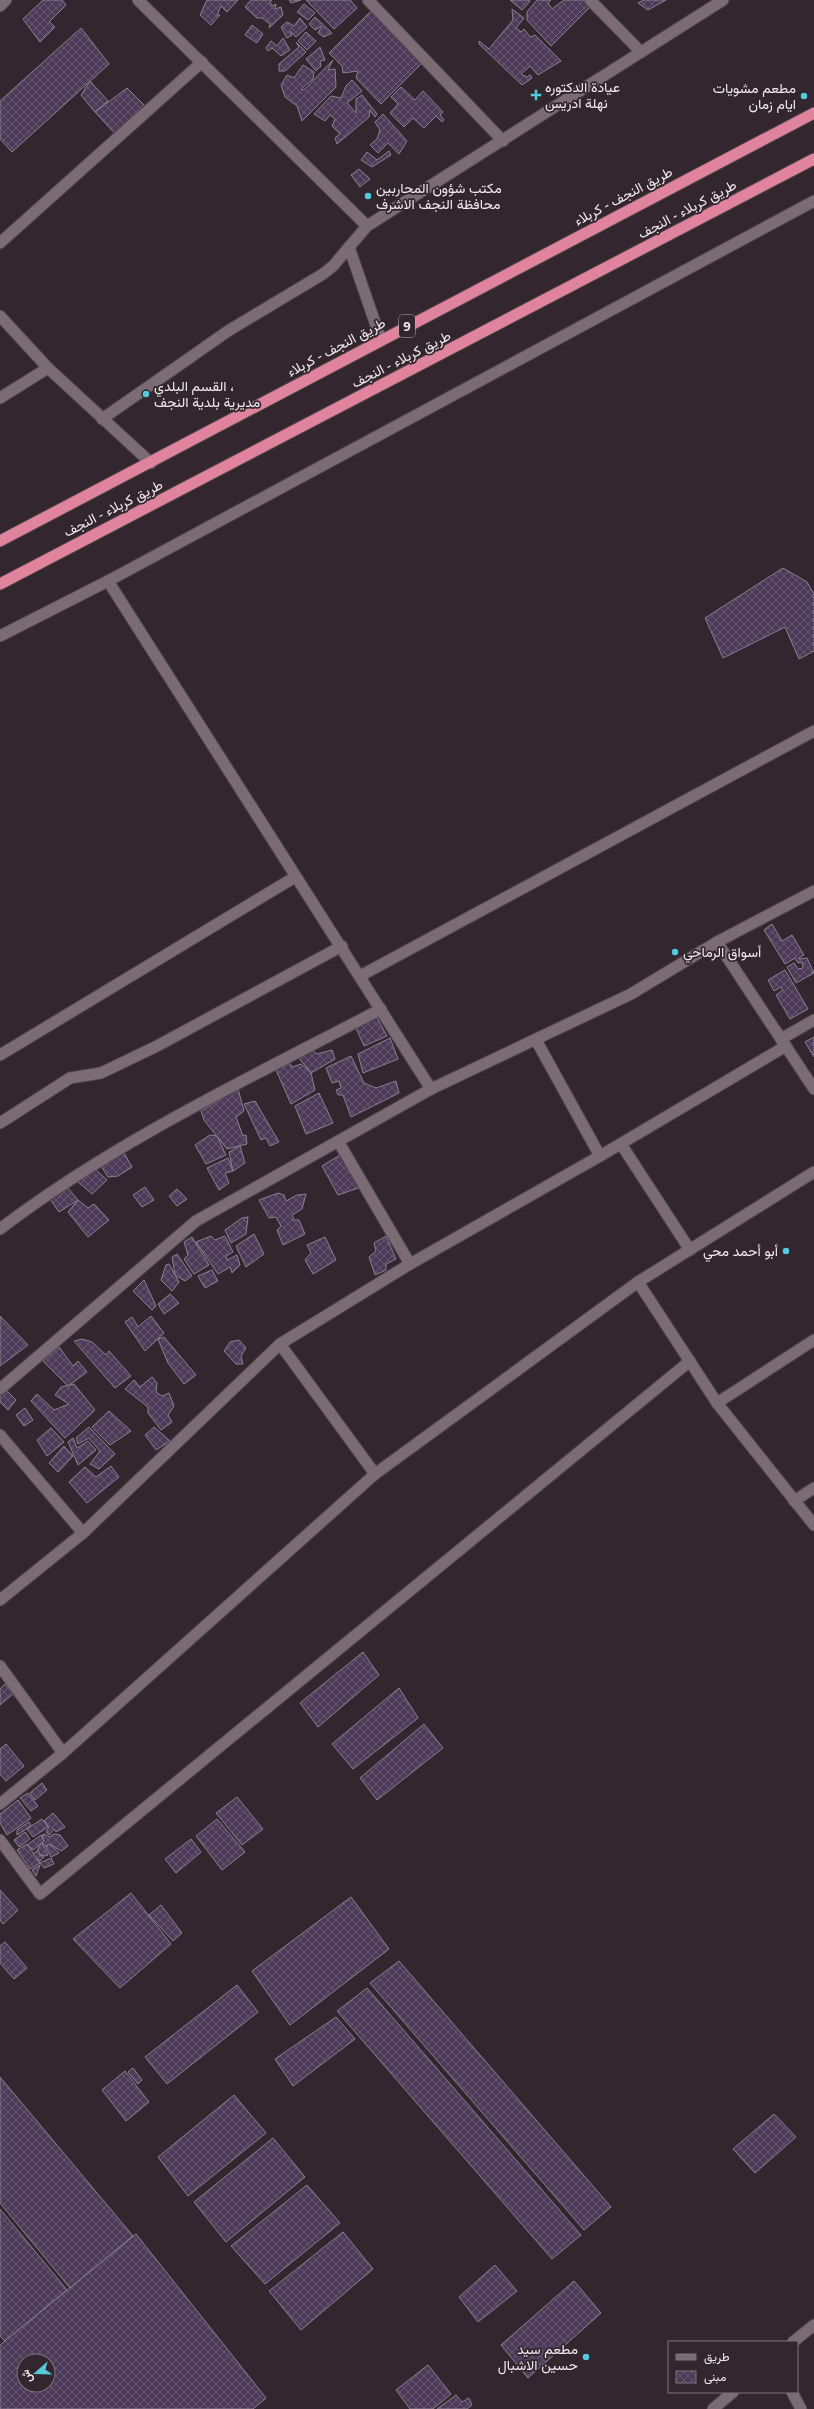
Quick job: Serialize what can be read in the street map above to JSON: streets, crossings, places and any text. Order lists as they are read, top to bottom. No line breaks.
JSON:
{"streets":{"highway":["طريق النجف - کربلاء","طريق کربلاء - النجف","9"]},"places":{"health":["عيادة الدكتوره نهلة ادريس"],"other":["مطعم مشويات ايام زمان","مكتب شؤون المحاربين محافظة النجف الاشرف","القسم البلدي ، مديرية بلدية النجف","أسواق الرماحي","أبو أحمد محي","مطعم سيد حسين الاشبال"]},"legend":["طريق","مبنى"],"north":"left"}
